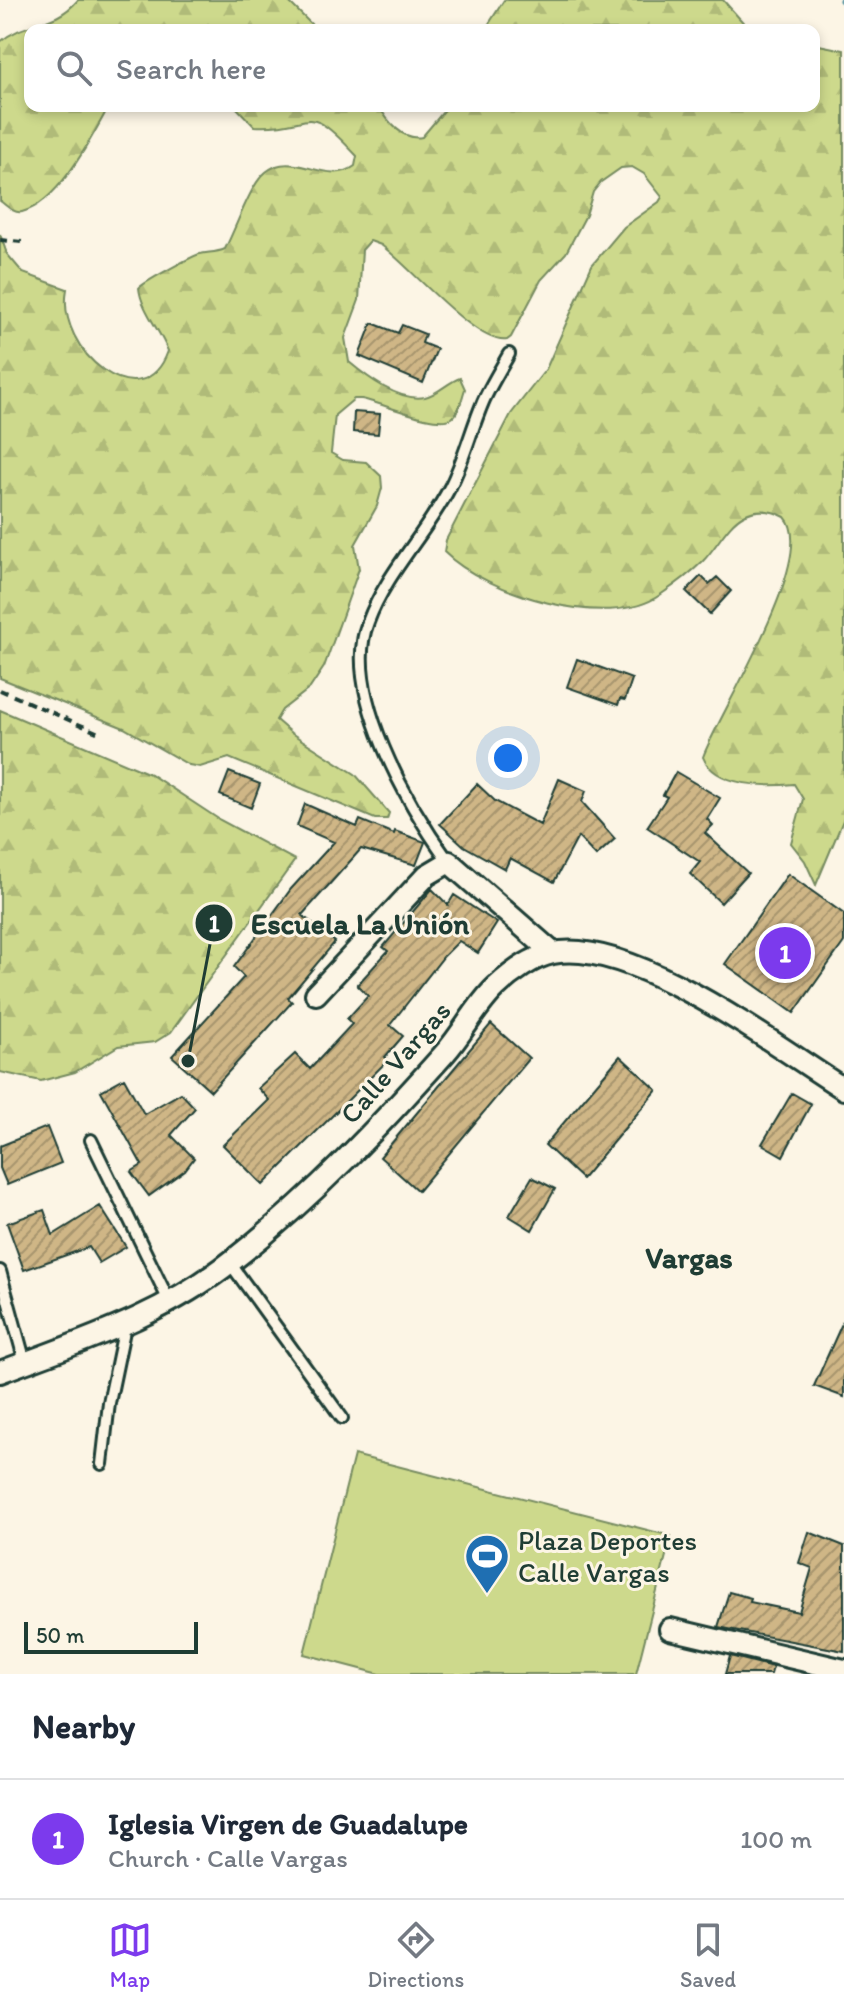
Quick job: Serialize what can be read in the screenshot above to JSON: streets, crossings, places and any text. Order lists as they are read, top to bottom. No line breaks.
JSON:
{"streets":{"street":["Calle Vargas"]},"districts":["Vargas"],"places":{"other":["Escuela La Unión"],"sports":["Plaza Deportes Calle Vargas"]},"scale_bar":"50 m","page":{"search":"Search here","pins":"1","scale":"50 m","heading":"Nearby","list":[{"mark":"1","name":"Iglesia Virgen de Guadalupe","note":"Church · Calle Vargas","value":"100 m"}],"nav":["Map","Directions","Saved"]}}
